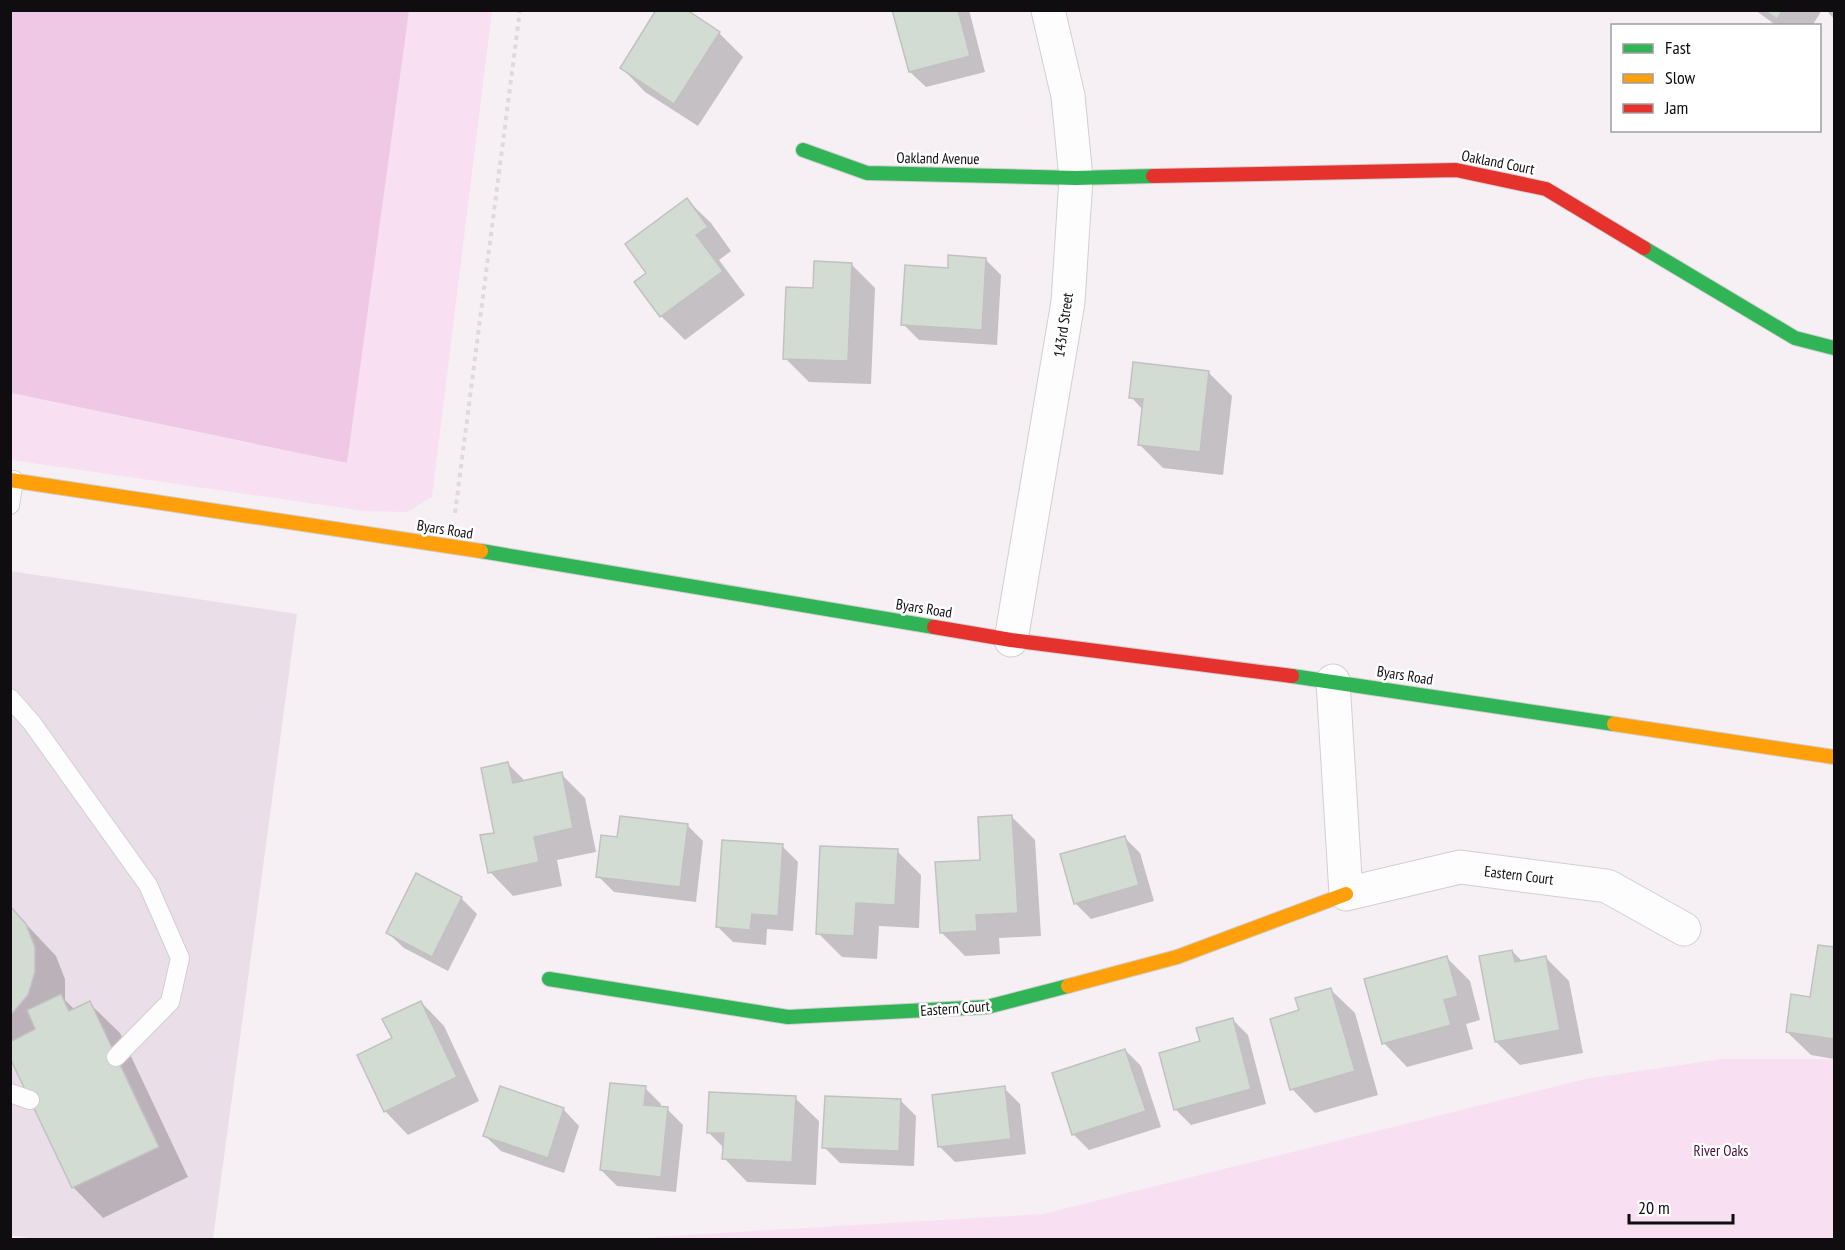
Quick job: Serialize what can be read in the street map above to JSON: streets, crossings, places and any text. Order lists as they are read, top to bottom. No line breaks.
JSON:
{"streets":{"street":["Oakland Avenue","Oakland Court","143rd Street","Byars Road","Eastern Court"]},"crossings":[["Oakland Avenue","Oakland Court"],["Oakland Avenue","143rd Street"],["Oakland Court","143rd Street"],["143rd Street","Byars Road"]],"parks":["River Oaks"],"legend":["Fast","Slow","Jam"],"scale_bar":"20 m"}
